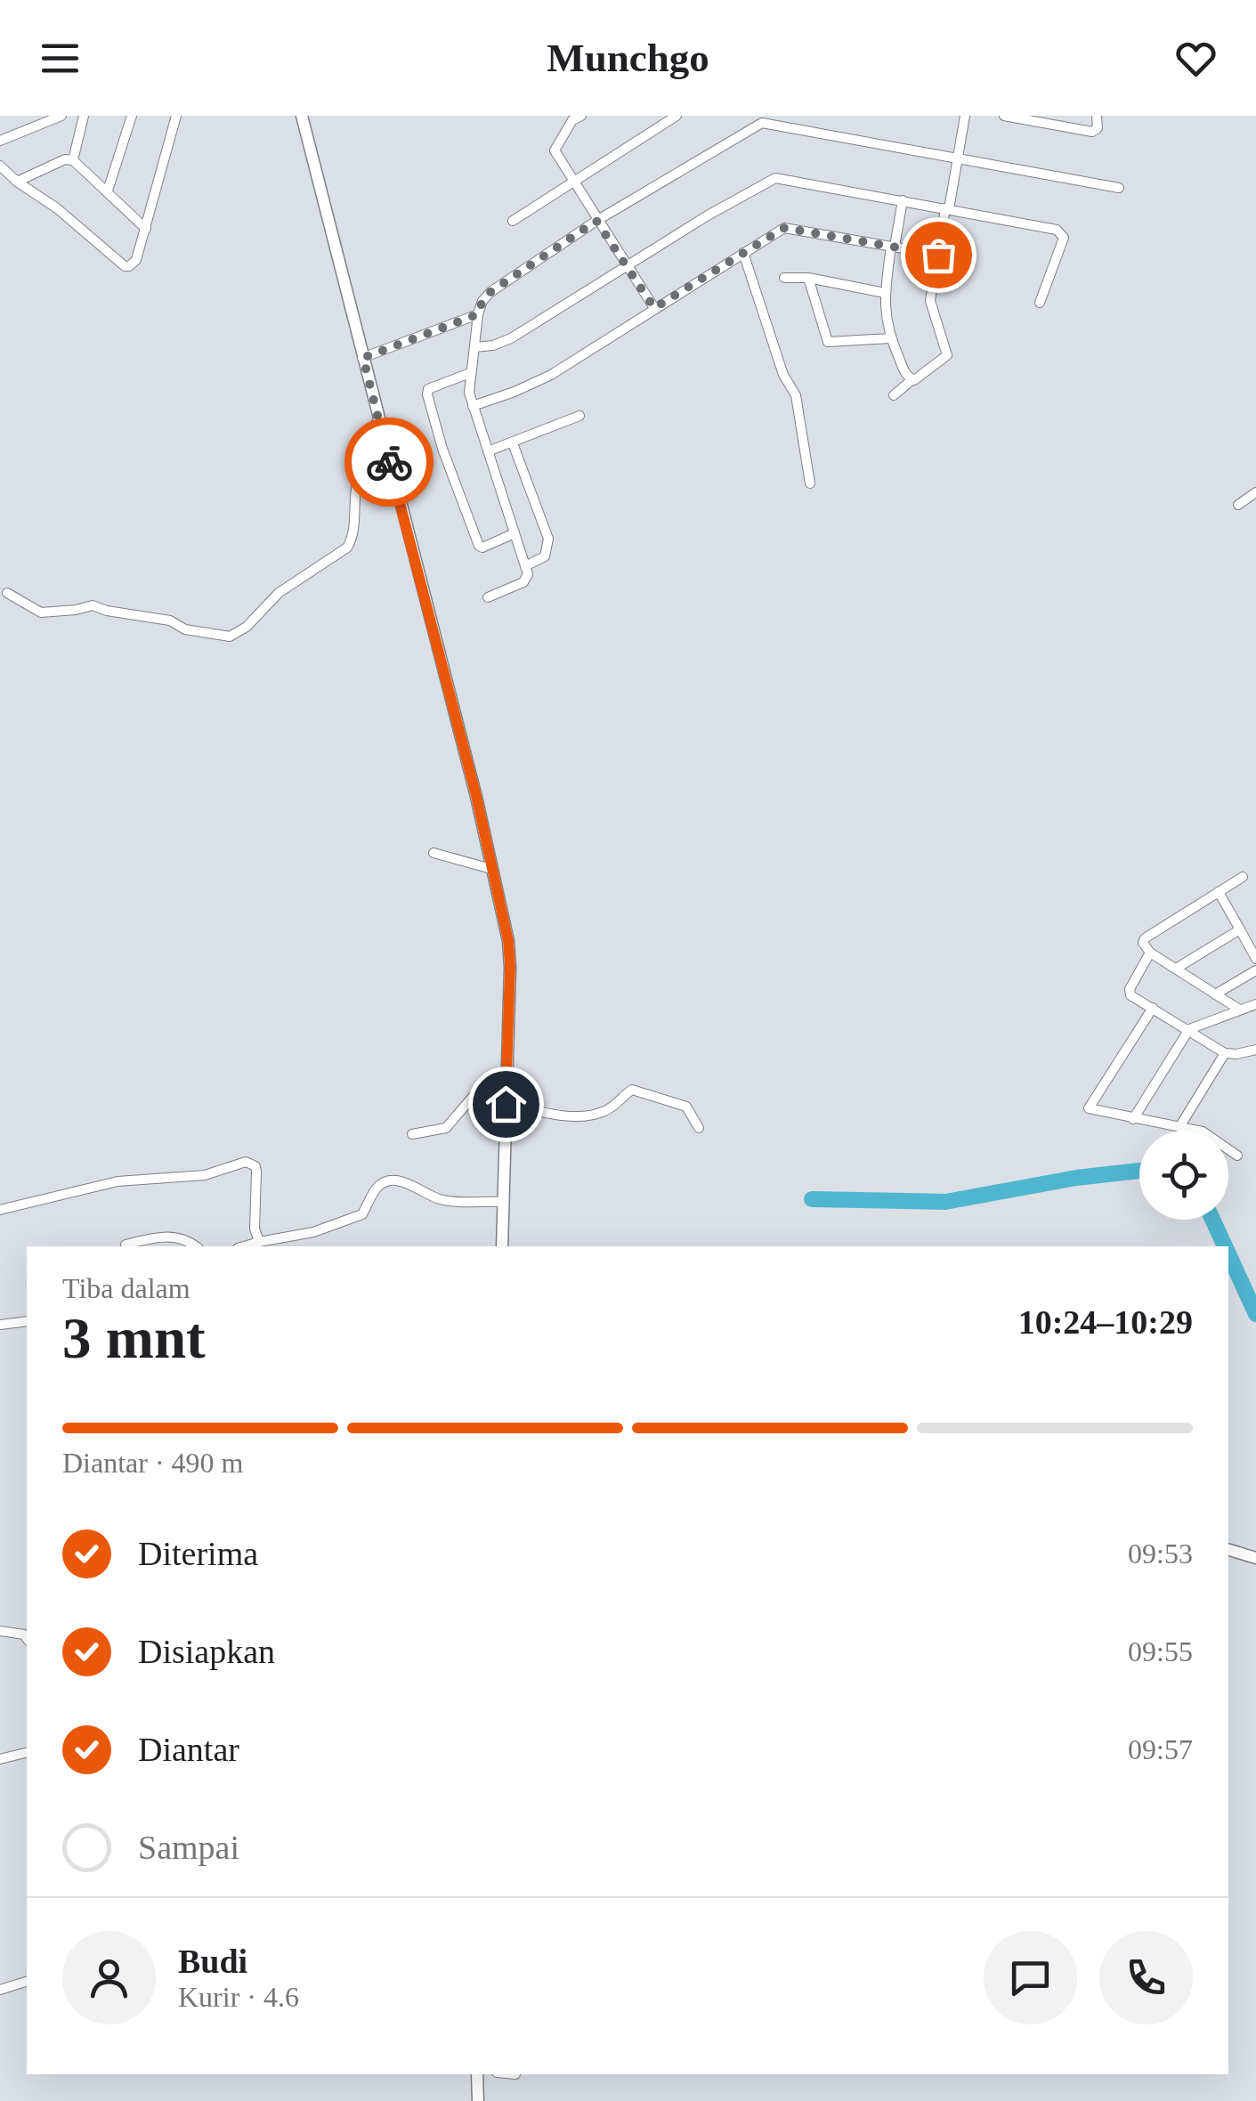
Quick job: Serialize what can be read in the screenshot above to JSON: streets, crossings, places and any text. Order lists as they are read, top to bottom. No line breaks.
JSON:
{"page":{"header":"Munchgo","heading":["3 mnt","Tiba dalam","10:24–10:29"],"panel":["Budi","Kurir · 4.6"],"bar":"Diantar · 490 m","list":[["Diterima","09:53"],["Disiapkan","09:55"],["Diantar","09:57"],"Sampai"]}}
